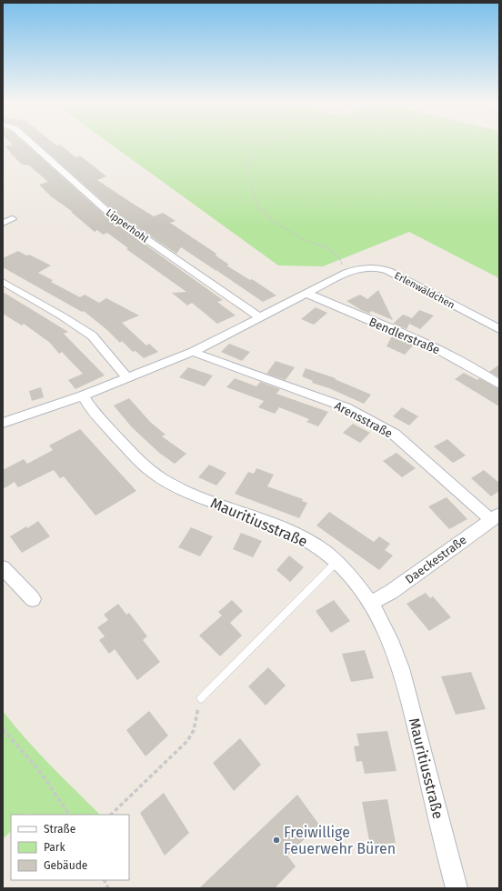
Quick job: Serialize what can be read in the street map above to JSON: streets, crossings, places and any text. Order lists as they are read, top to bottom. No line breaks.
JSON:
{"streets":{"street":["Lipperhohl","Erlenwäldchen","Bendlerstraße","Arensstraße","Mauritiusstraße","Daeckestraße"]},"crossings":[["Arensstraße","Daeckestraße"],["Mauritiusstraße","Daeckestraße"]],"places":["Freiwillige Feuerwehr Büren"],"legend":["Straße","Park","Gebäude"]}
